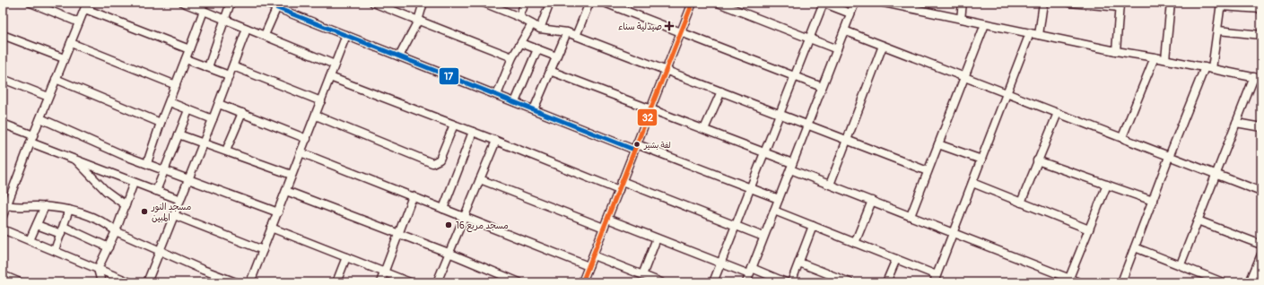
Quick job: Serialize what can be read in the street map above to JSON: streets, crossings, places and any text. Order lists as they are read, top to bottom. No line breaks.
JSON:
{"places":{"health":["صيدلية سناء"],"other":["لفة بشير","مسجد النور المبين","مسجد مربع 16"]},"lines":["transit line 17","transit line 32"]}
